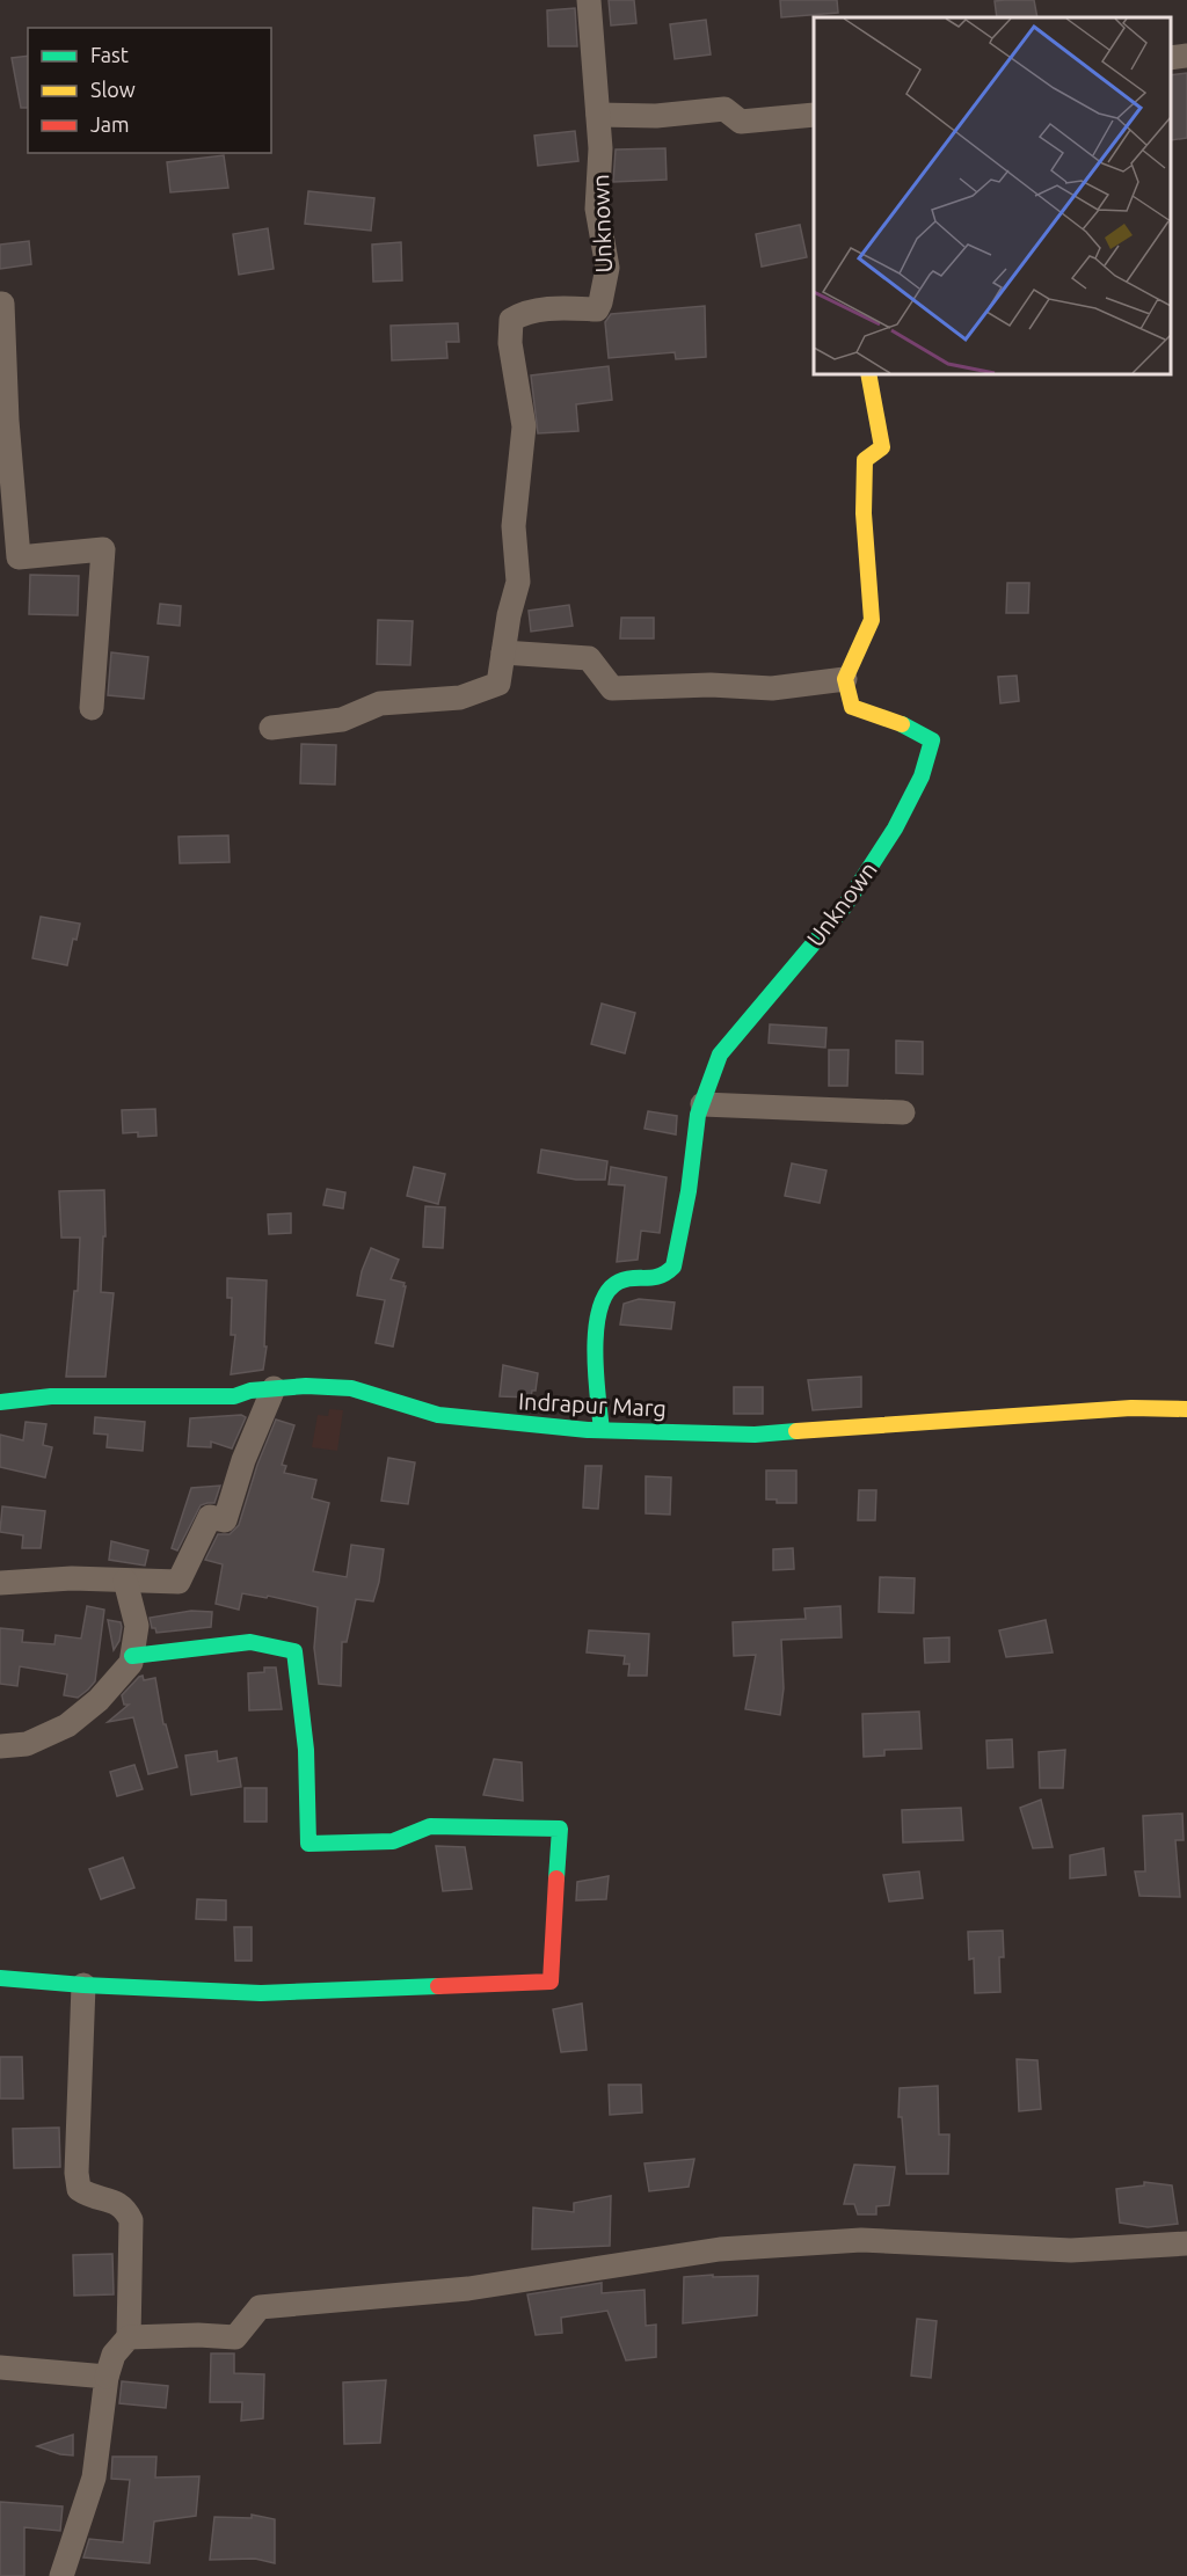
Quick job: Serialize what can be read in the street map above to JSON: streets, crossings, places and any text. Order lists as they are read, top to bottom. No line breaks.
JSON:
{"streets":{"street":["Unknown","Indrapur Marg"]},"crossings":[["Unknown","Indrapur Marg"]],"legend":["Fast","Slow","Jam"]}
